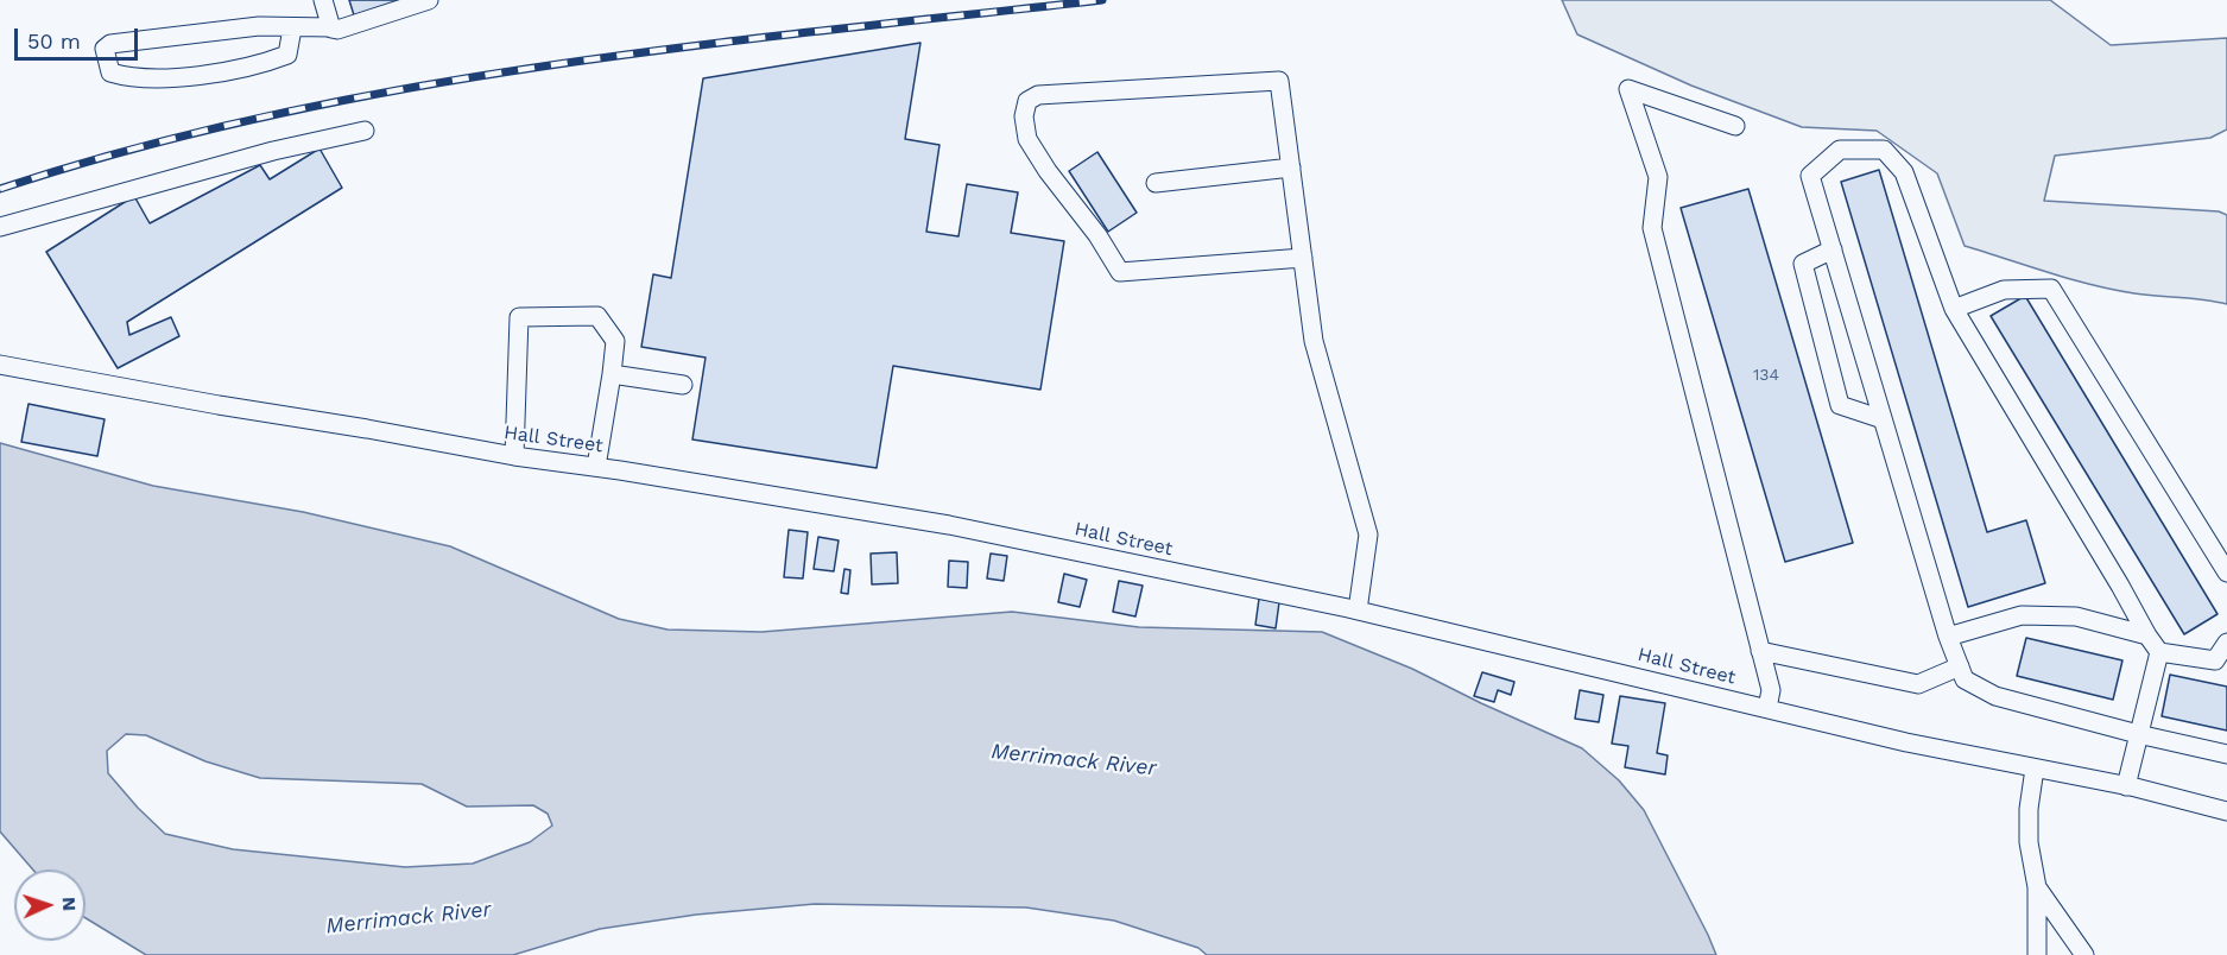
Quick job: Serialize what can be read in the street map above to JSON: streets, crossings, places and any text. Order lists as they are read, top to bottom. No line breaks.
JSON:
{"streets":{"street":["Hall Street"]},"water":["Merrimack River"],"house_numbers":["134"],"scale_bar":"50 m","north":"right"}
